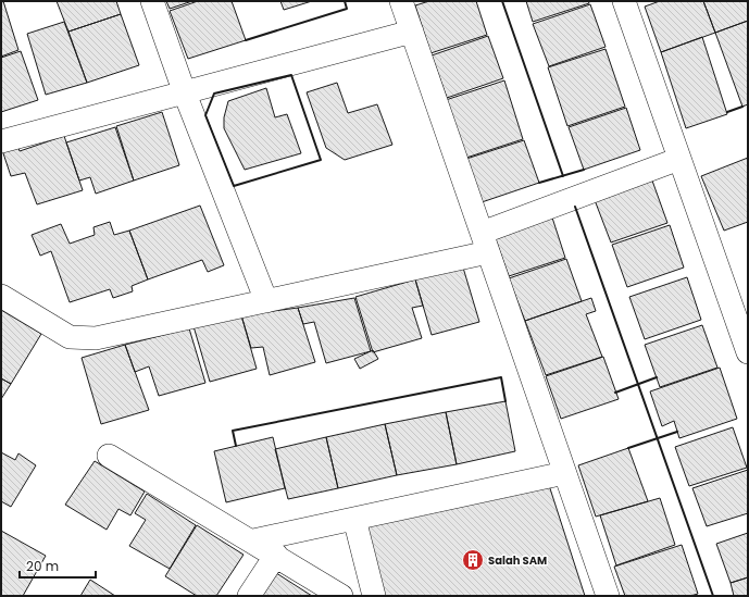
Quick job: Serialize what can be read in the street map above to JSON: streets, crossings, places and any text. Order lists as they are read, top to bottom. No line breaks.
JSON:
{"places":{"building":["Salah SAM"]},"scale_bar":"20 m"}
